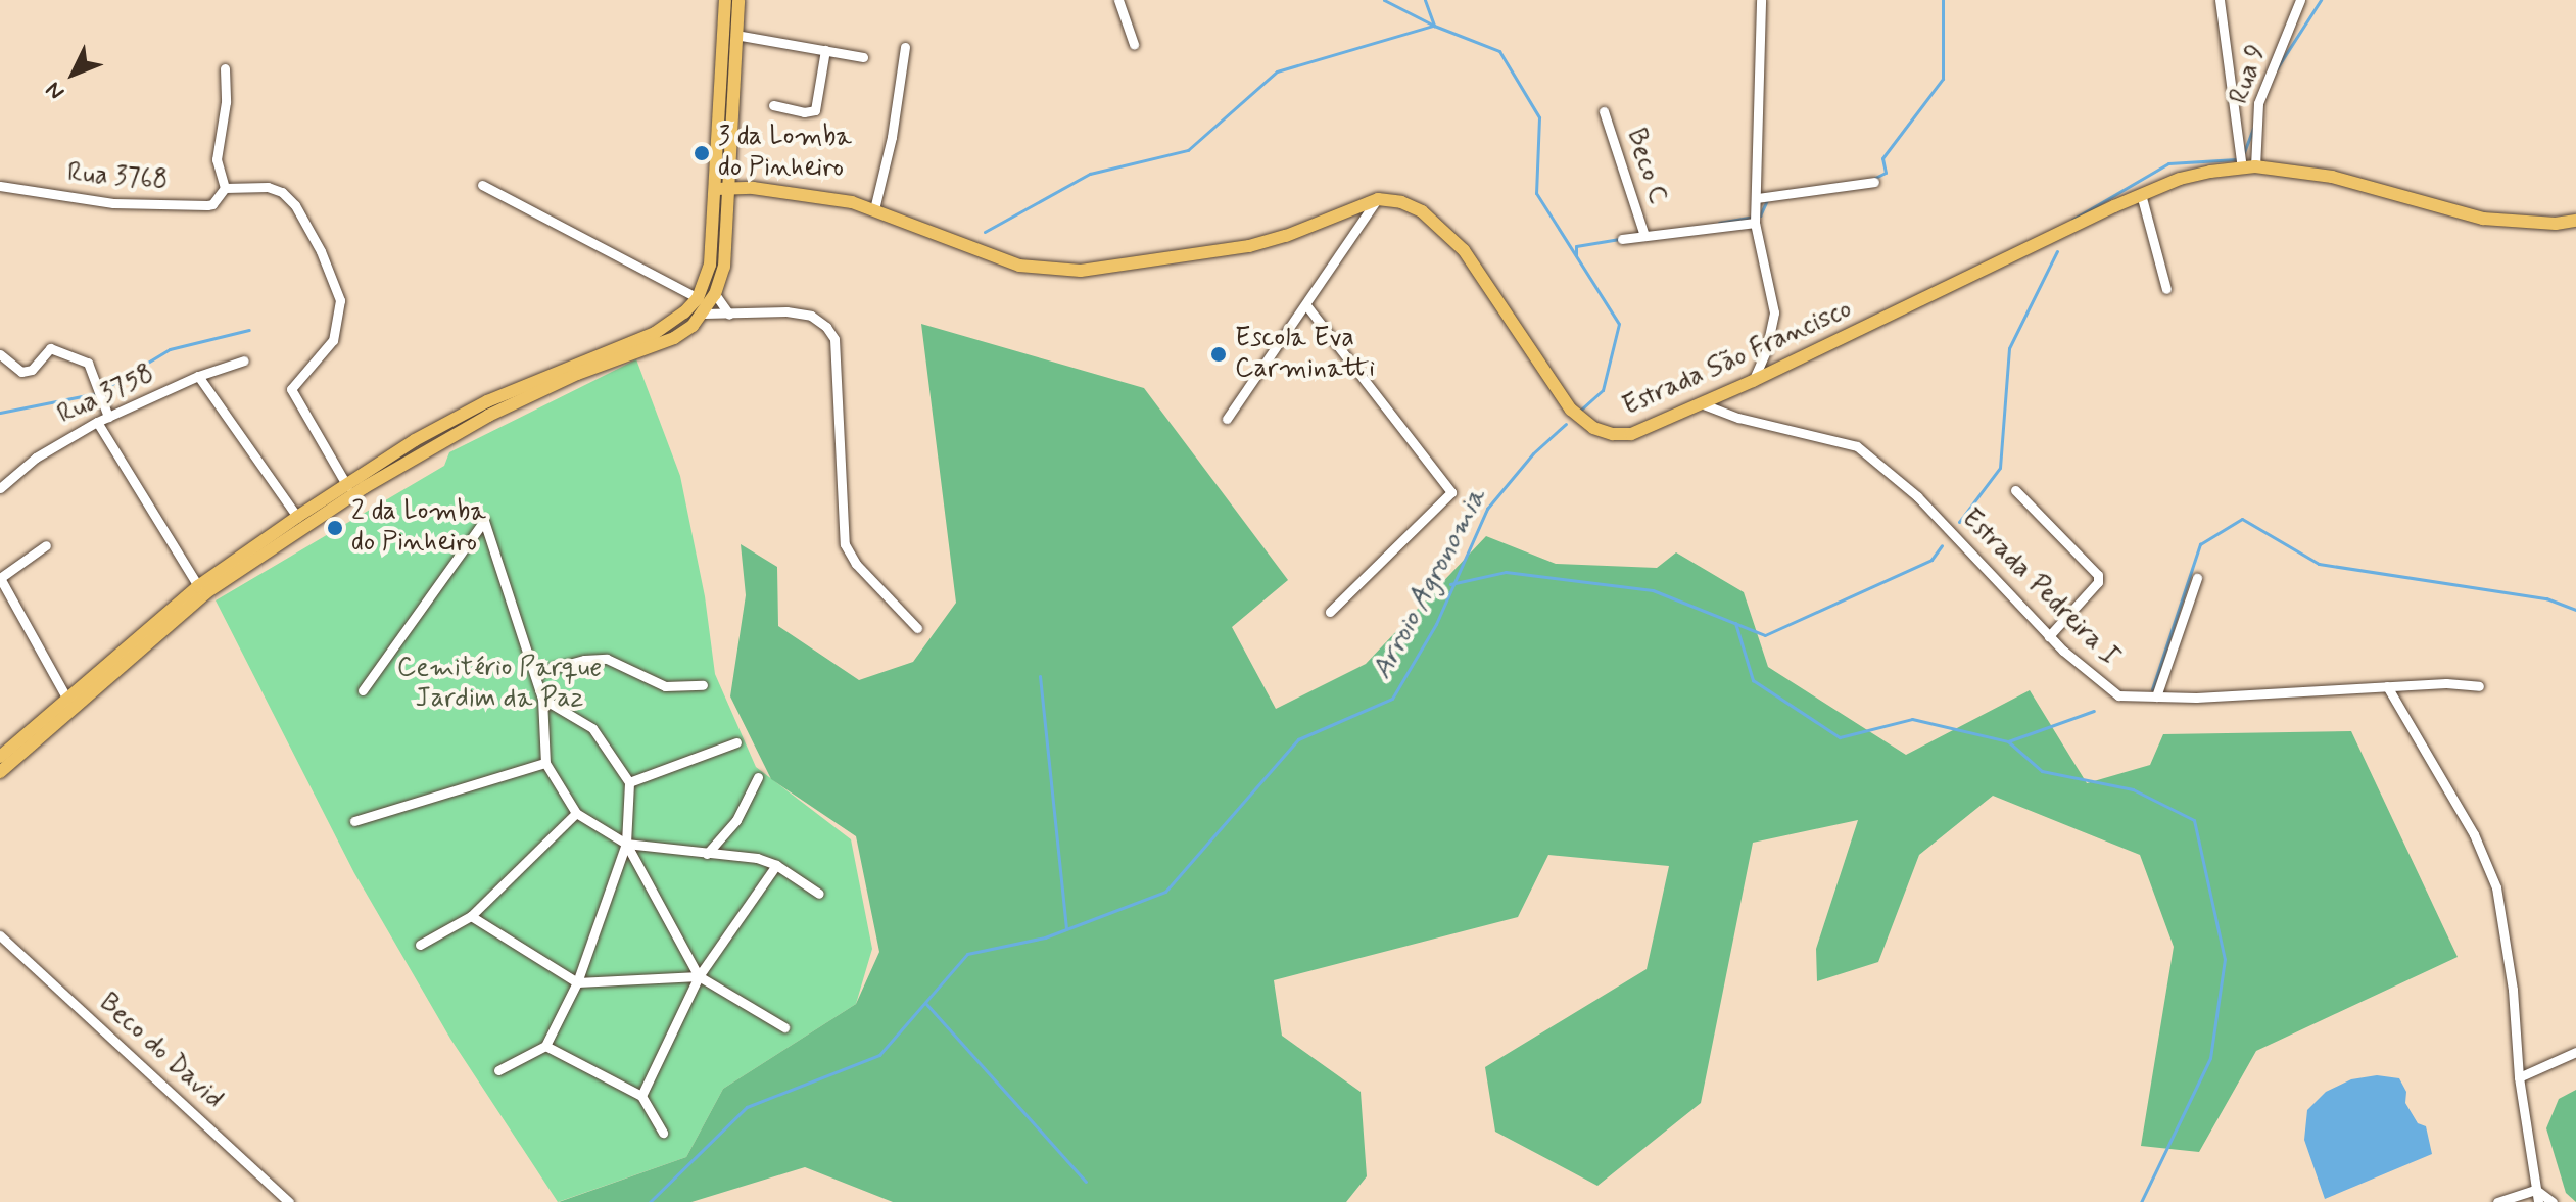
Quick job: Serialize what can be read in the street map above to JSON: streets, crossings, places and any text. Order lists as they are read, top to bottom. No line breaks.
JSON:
{"streets":{"main road":["Estrada São Francisco"],"street":["Rua 9","Beco C","Rua 3768","Rua 3758","Estrada Pedreira I","Beco do David"]},"crossings":[["Rua 9","Estrada São Francisco"],["Estrada São Francisco","Estrada Pedreira I"]],"water":["Arroio Agronomia"],"parks":["Cemitério Parque Jardim da Paz"],"places":["3 da Lomba do Pinheiro","Escola Eva Carminatti","2 da Lomba do Pinheiro"],"north":"bottom left"}
